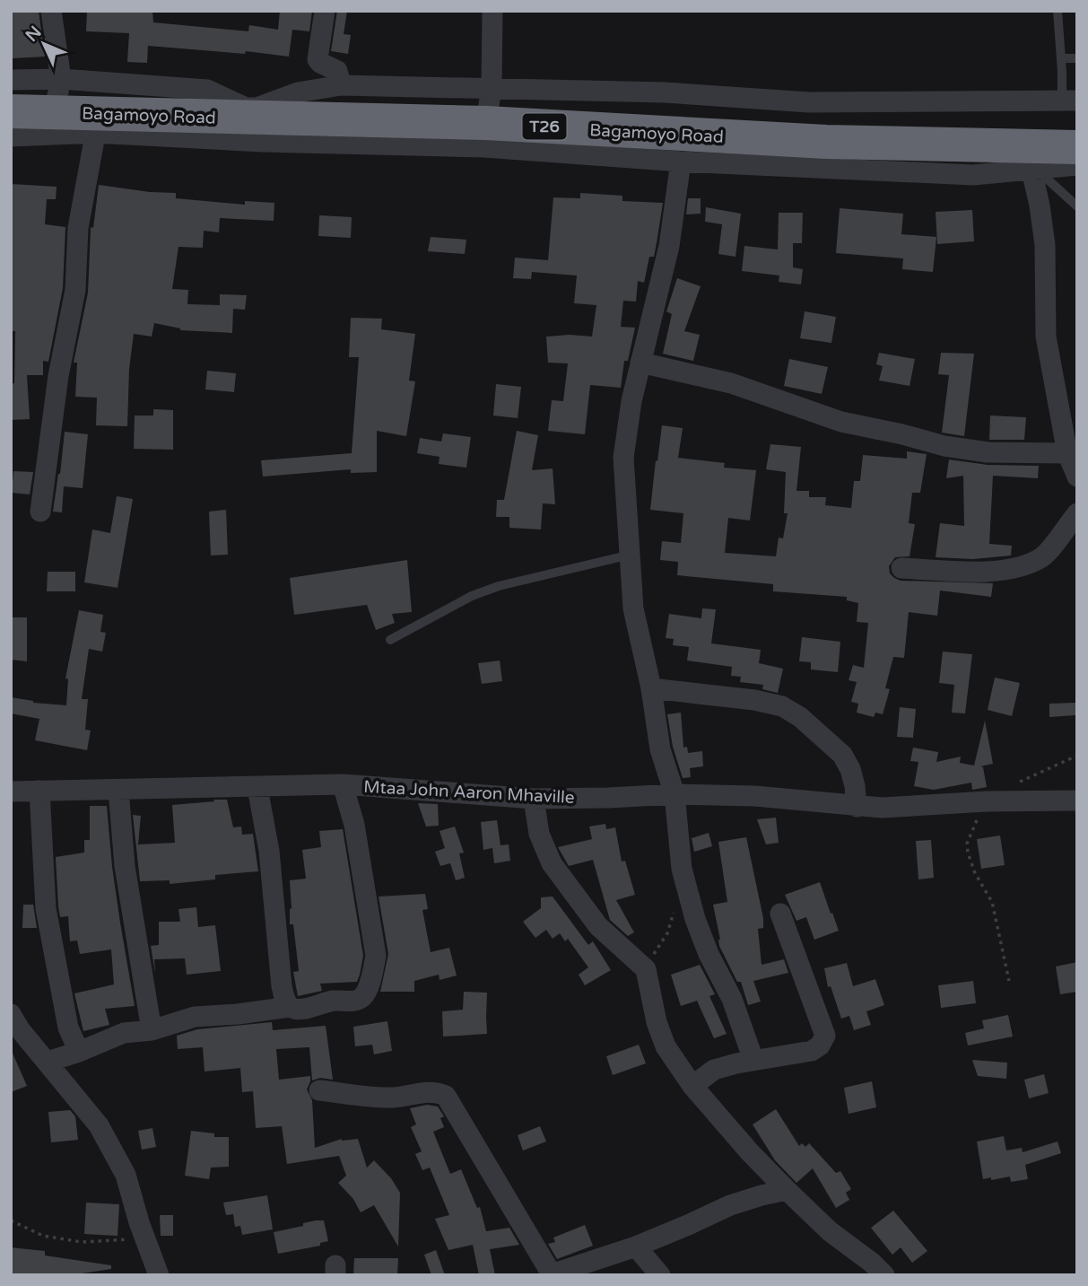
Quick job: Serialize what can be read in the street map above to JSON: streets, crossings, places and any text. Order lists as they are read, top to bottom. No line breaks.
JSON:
{"streets":{"highway":["Bagamoyo Road","T26"],"street":["Mtaa John Aaron Mhaville"]},"north":"top left"}
